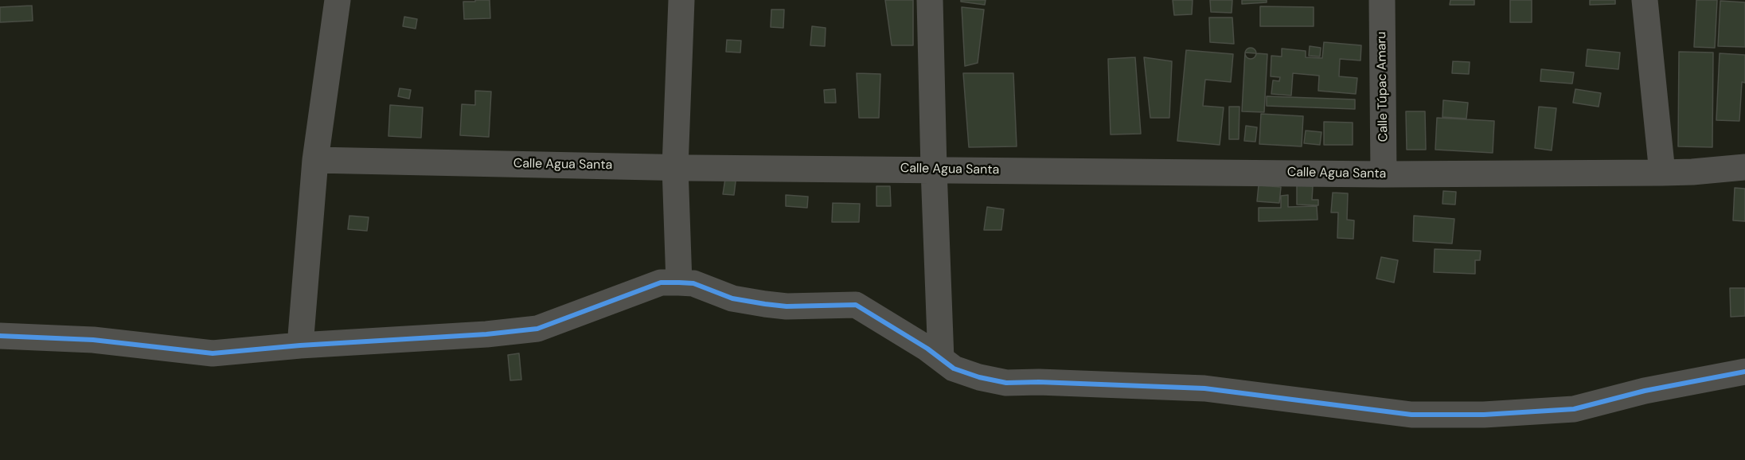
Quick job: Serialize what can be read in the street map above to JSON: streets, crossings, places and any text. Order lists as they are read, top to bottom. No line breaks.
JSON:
{"streets":{"street":["Calle Túpac Amaru","Calle Agua Santa"]},"crossings":[["Calle Túpac Amaru","Calle Agua Santa"]]}
